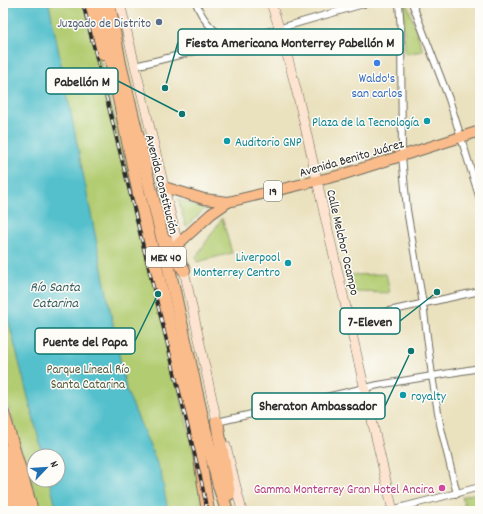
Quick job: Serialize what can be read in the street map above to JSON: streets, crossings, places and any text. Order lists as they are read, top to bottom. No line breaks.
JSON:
{"streets":{"highway":["Avenida Constitución","MEX 40"],"main road":["Avenida Benito Juárez","19"],"street":["Calle Melchor Ocampo"]},"crossings":[["Avenida Benito Juárez","Calle Melchor Ocampo"]],"water":["Río Santa Catarina"],"parks":["Parque Lineal Río Santa Catarina"],"places":["Juzgado de Distrito","Waldo's san carlos","Fiesta Americana Monterrey Pabellón M","Pabellón M","Plaza de la Tecnología","Auditorio GNP","Liverpool Monterrey Centro","7-Eleven","Puente del Papa","Sheraton Ambassador","royalty","Gamma Monterrey Gran Hotel Ancira"],"north":"top right"}
